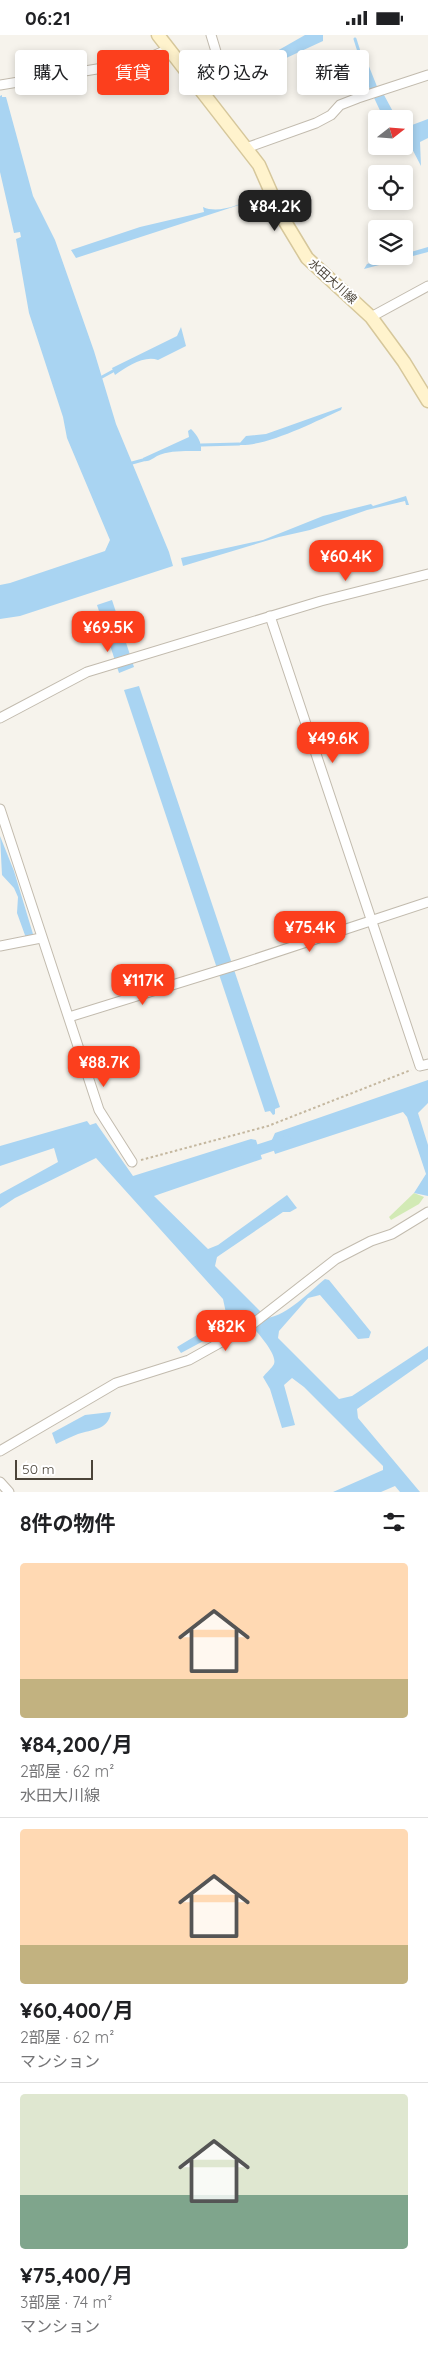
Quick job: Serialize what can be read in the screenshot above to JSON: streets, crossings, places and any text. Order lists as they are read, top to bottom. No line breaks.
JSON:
{"streets":{"main road":["水田大川線"]},"scale_bar":"50 m","north":"right","page":{"status":"06:21","chip":["購入","賃貸","絞り込み","新着"],"price":["¥84.2K","¥60.4K","¥69.5K","¥49.6K","¥75.4K","¥117K","¥88.7K","¥82K"],"scale":"50 m","heading":"8件の物件","list":[{"name":"¥84,200/月","note":"2部屋 · 62 m² · 水田大川線"},{"name":"¥60,400/月","note":"2部屋 · 62 m² · マンション"},{"name":"¥75,400/月","note":"3部屋 · 74 m² · マンション"}]}}
